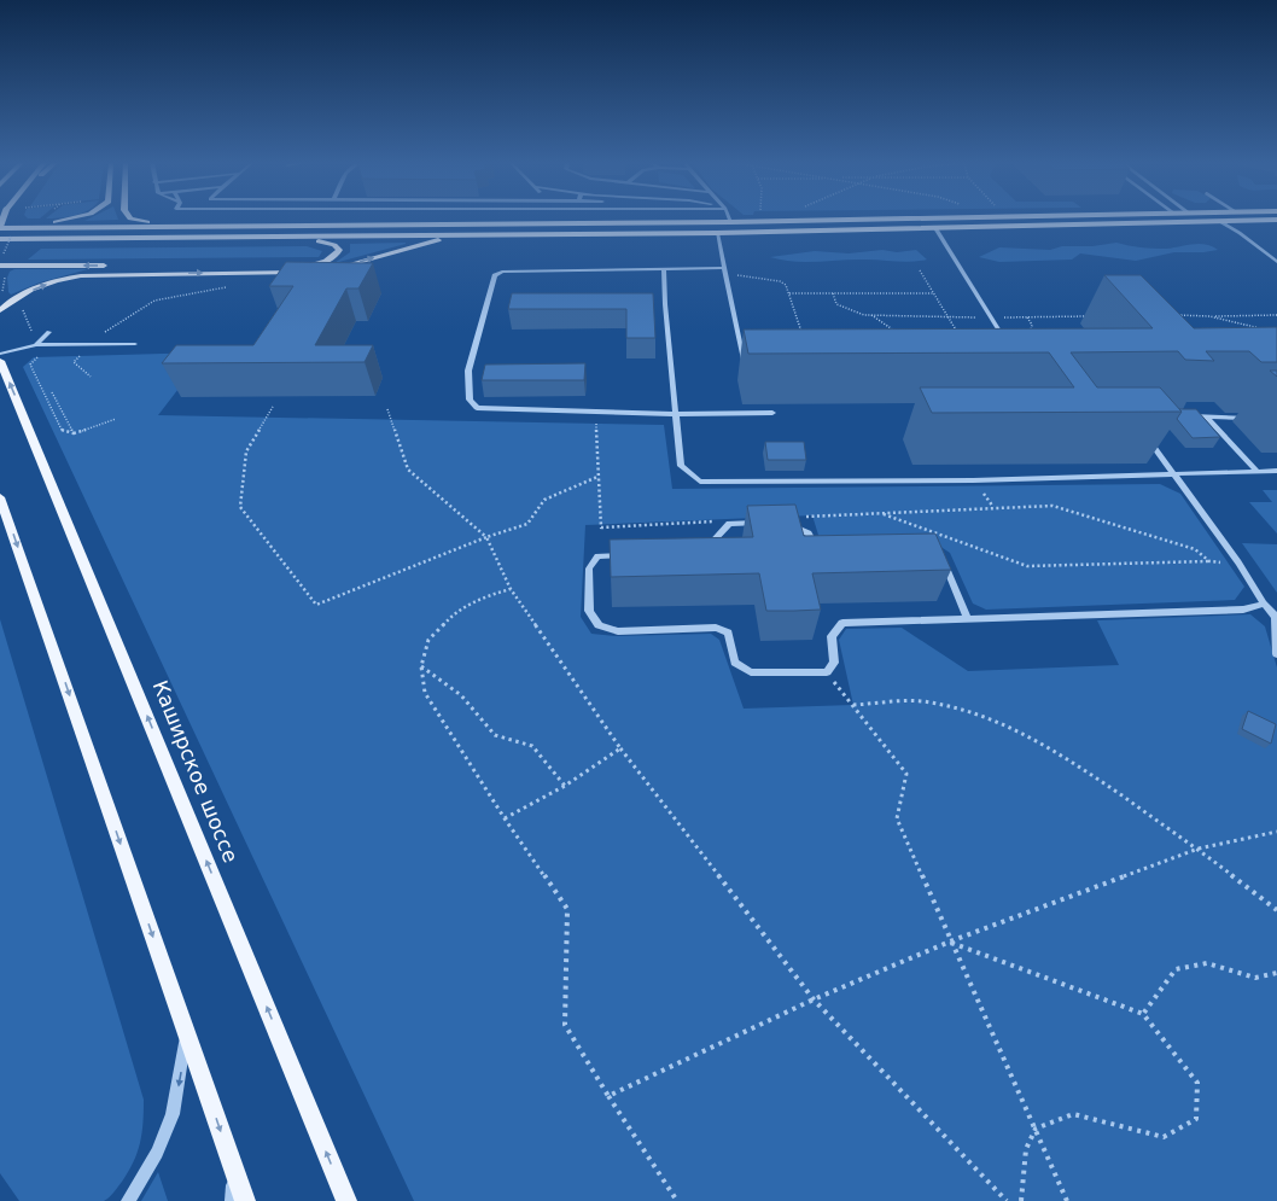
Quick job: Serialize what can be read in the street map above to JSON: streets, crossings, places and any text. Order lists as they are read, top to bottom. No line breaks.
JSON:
{"streets":{"main road":["Каширское шоссе"]}}
